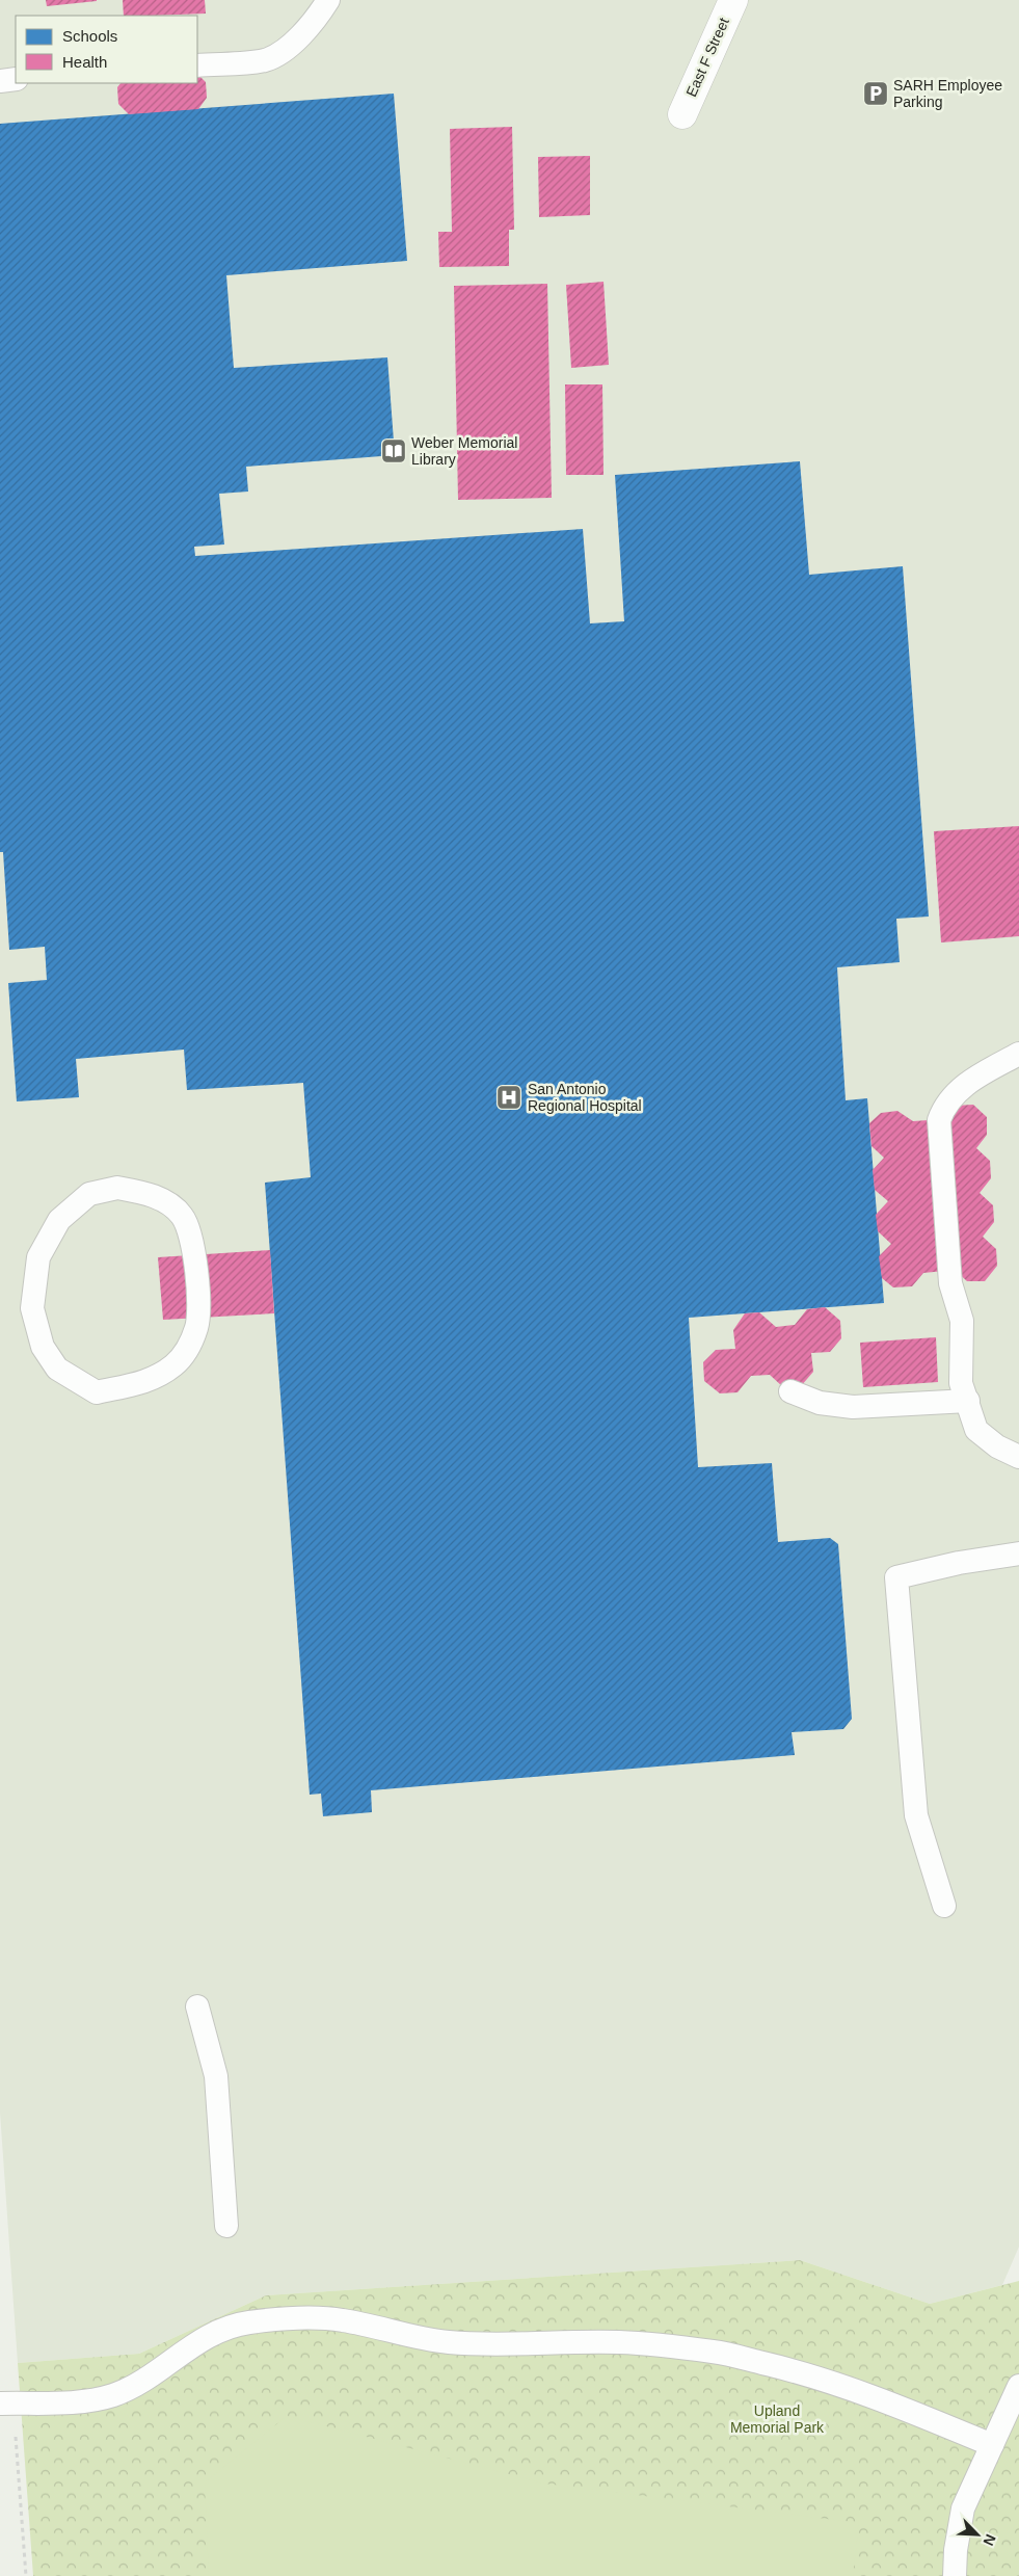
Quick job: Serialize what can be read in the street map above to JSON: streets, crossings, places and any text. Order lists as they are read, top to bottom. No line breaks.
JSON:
{"streets":{"street":["East F Street"]},"parks":["Upland Memorial Park"],"places":{"parking":["SARH Employee Parking"],"library":["Weber Memorial Library"],"hospital":["San Antonio Regional Hospital"]},"legend":["Schools","Health"],"north":"bottom right"}
